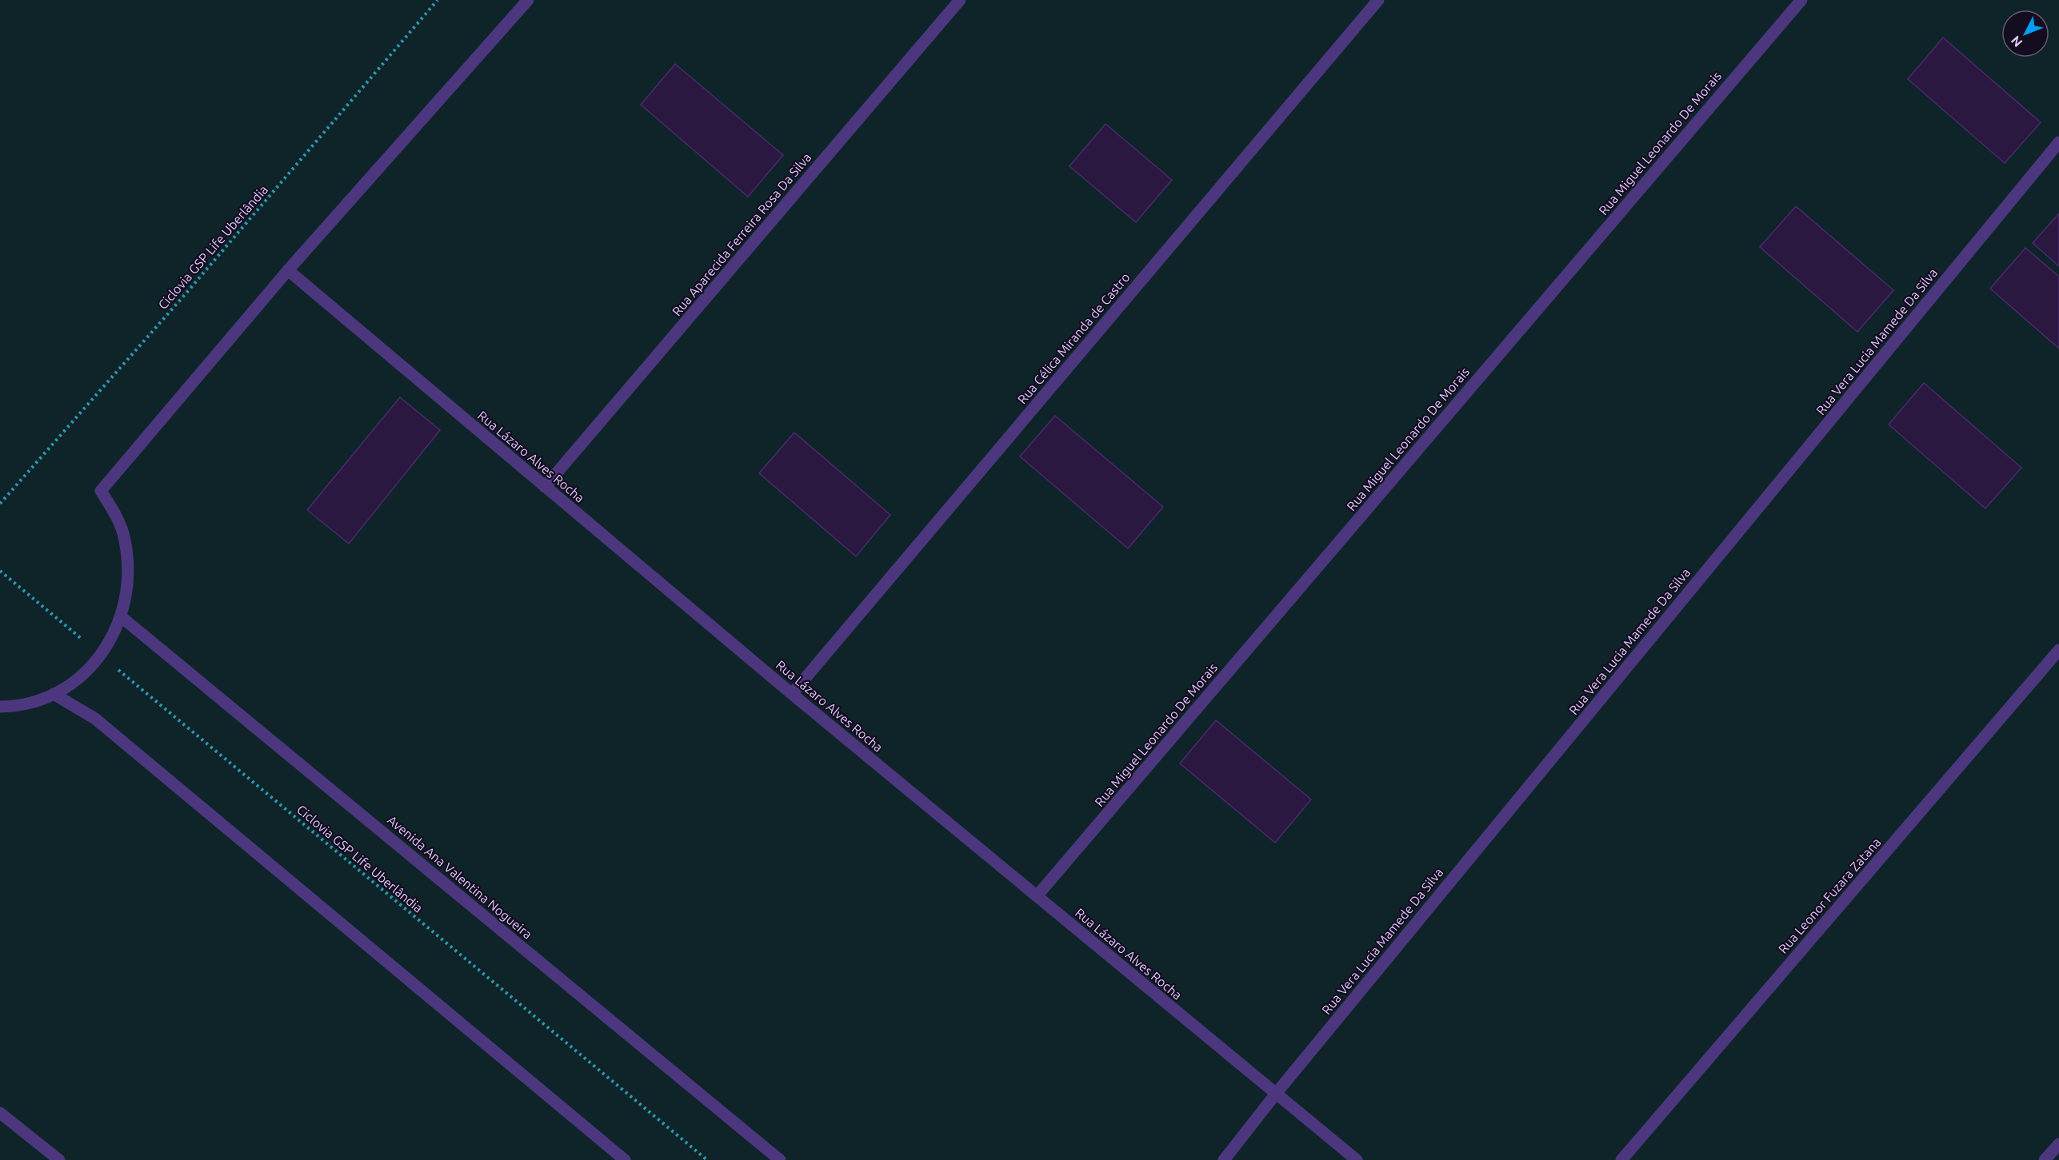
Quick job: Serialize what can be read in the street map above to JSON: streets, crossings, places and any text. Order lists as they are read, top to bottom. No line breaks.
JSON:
{"streets":{"street":["Rua Miguel Leonardo De Morais","Rua Aparecida Ferreira Rosa Da Silva","Rua Célica Miranda de Castro","Rua Vera Lucia Mamede Da Silva","Rua Lázaro Alves Rocha","Avenida Ana Valentina Nogueira","Rua Leonor Fuzara Zatana"],"path":["Ciclovia GSP Life Uberlândia"]},"crossings":[["Rua Miguel Leonardo De Morais","Rua Lázaro Alves Rocha"],["Rua Aparecida Ferreira Rosa Da Silva","Rua Lázaro Alves Rocha"],["Rua Célica Miranda de Castro","Rua Lázaro Alves Rocha"],["Rua Vera Lucia Mamede Da Silva","Rua Lázaro Alves Rocha"]],"north":"bottom left"}
